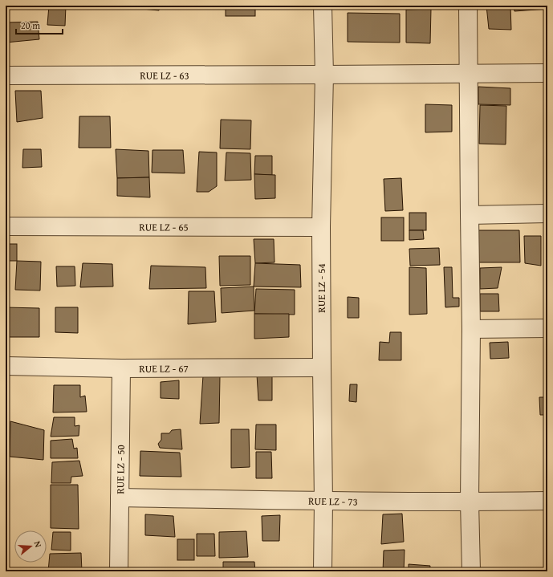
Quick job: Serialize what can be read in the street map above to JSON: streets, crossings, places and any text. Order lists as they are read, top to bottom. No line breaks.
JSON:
{"streets":{"street":["RUE LZ - 63","RUE LZ - 65","RUE LZ - 54","RUE LZ - 67","RUE LZ - 50","RUE LZ - 73"]},"crossings":[["RUE LZ - 63","RUE LZ - 54"],["RUE LZ - 65","RUE LZ - 54"],["RUE LZ - 54","RUE LZ - 67"],["RUE LZ - 54","RUE LZ - 73"],["RUE LZ - 67","RUE LZ - 50"],["RUE LZ - 50","RUE LZ - 73"]],"scale_bar":"20 m","north":"right"}
